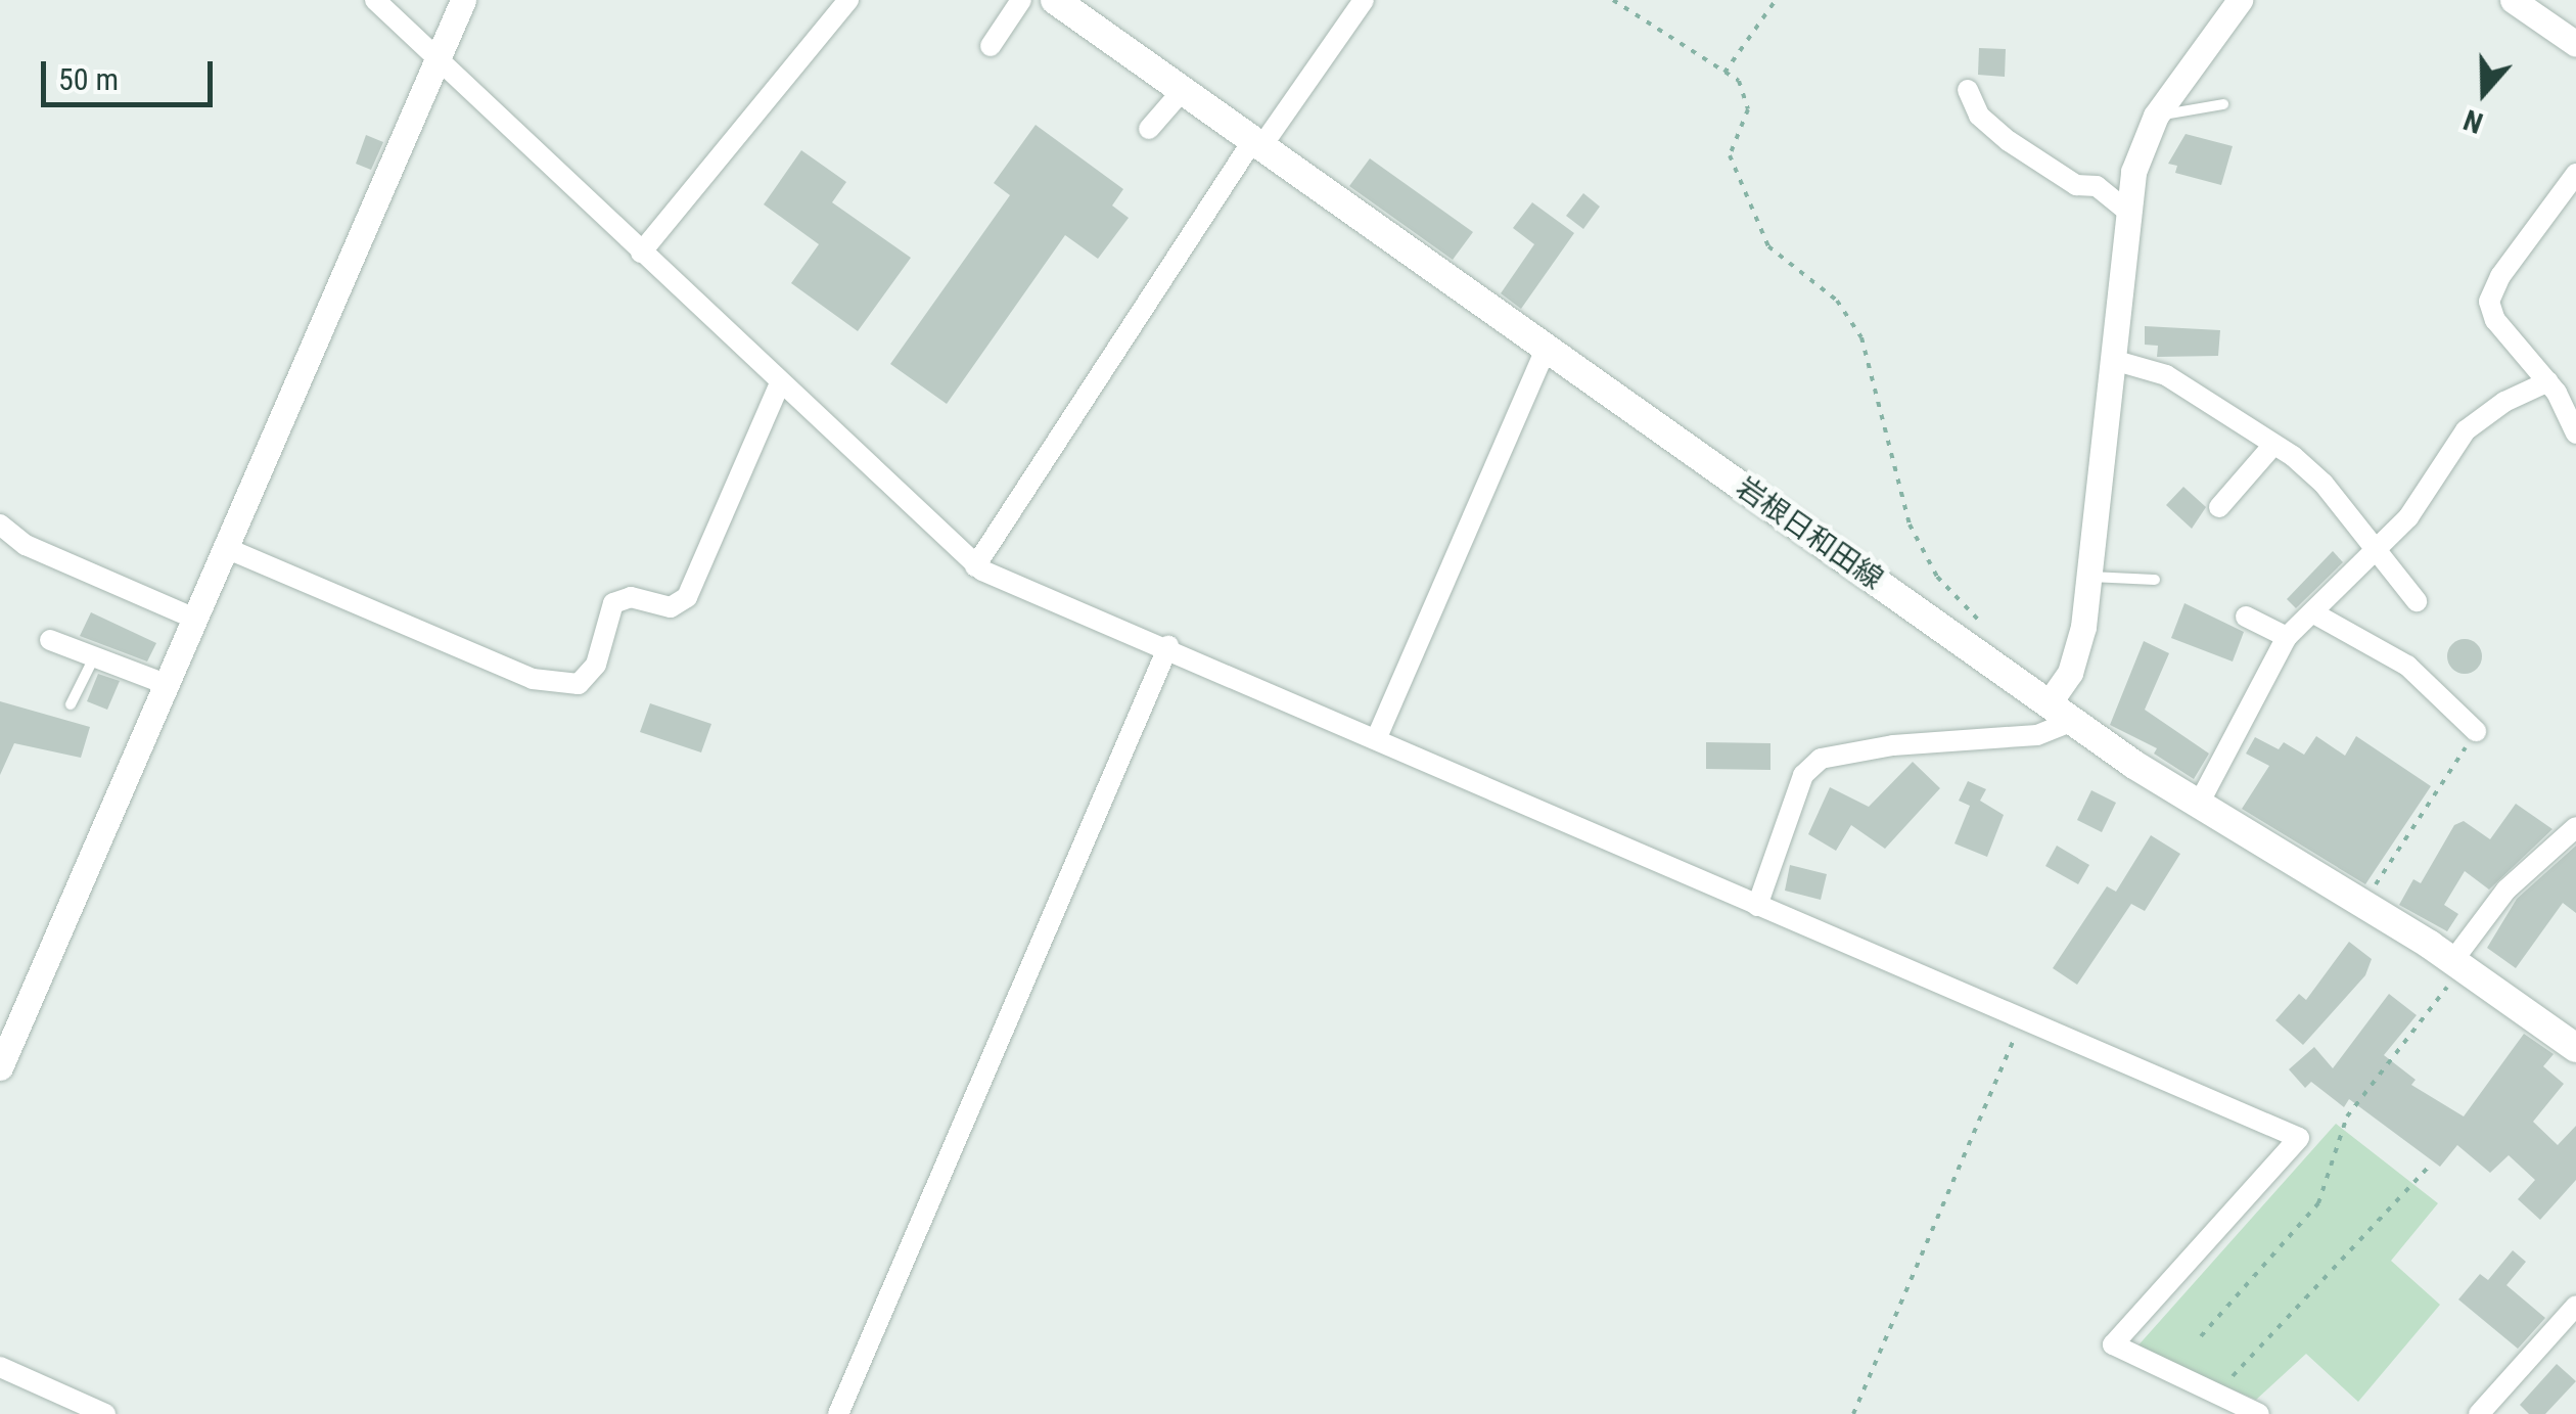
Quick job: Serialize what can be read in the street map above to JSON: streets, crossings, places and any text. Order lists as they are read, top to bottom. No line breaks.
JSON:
{"streets":{"main road":["岩根日和田線"]},"scale_bar":"50 m","north":"bottom"}
